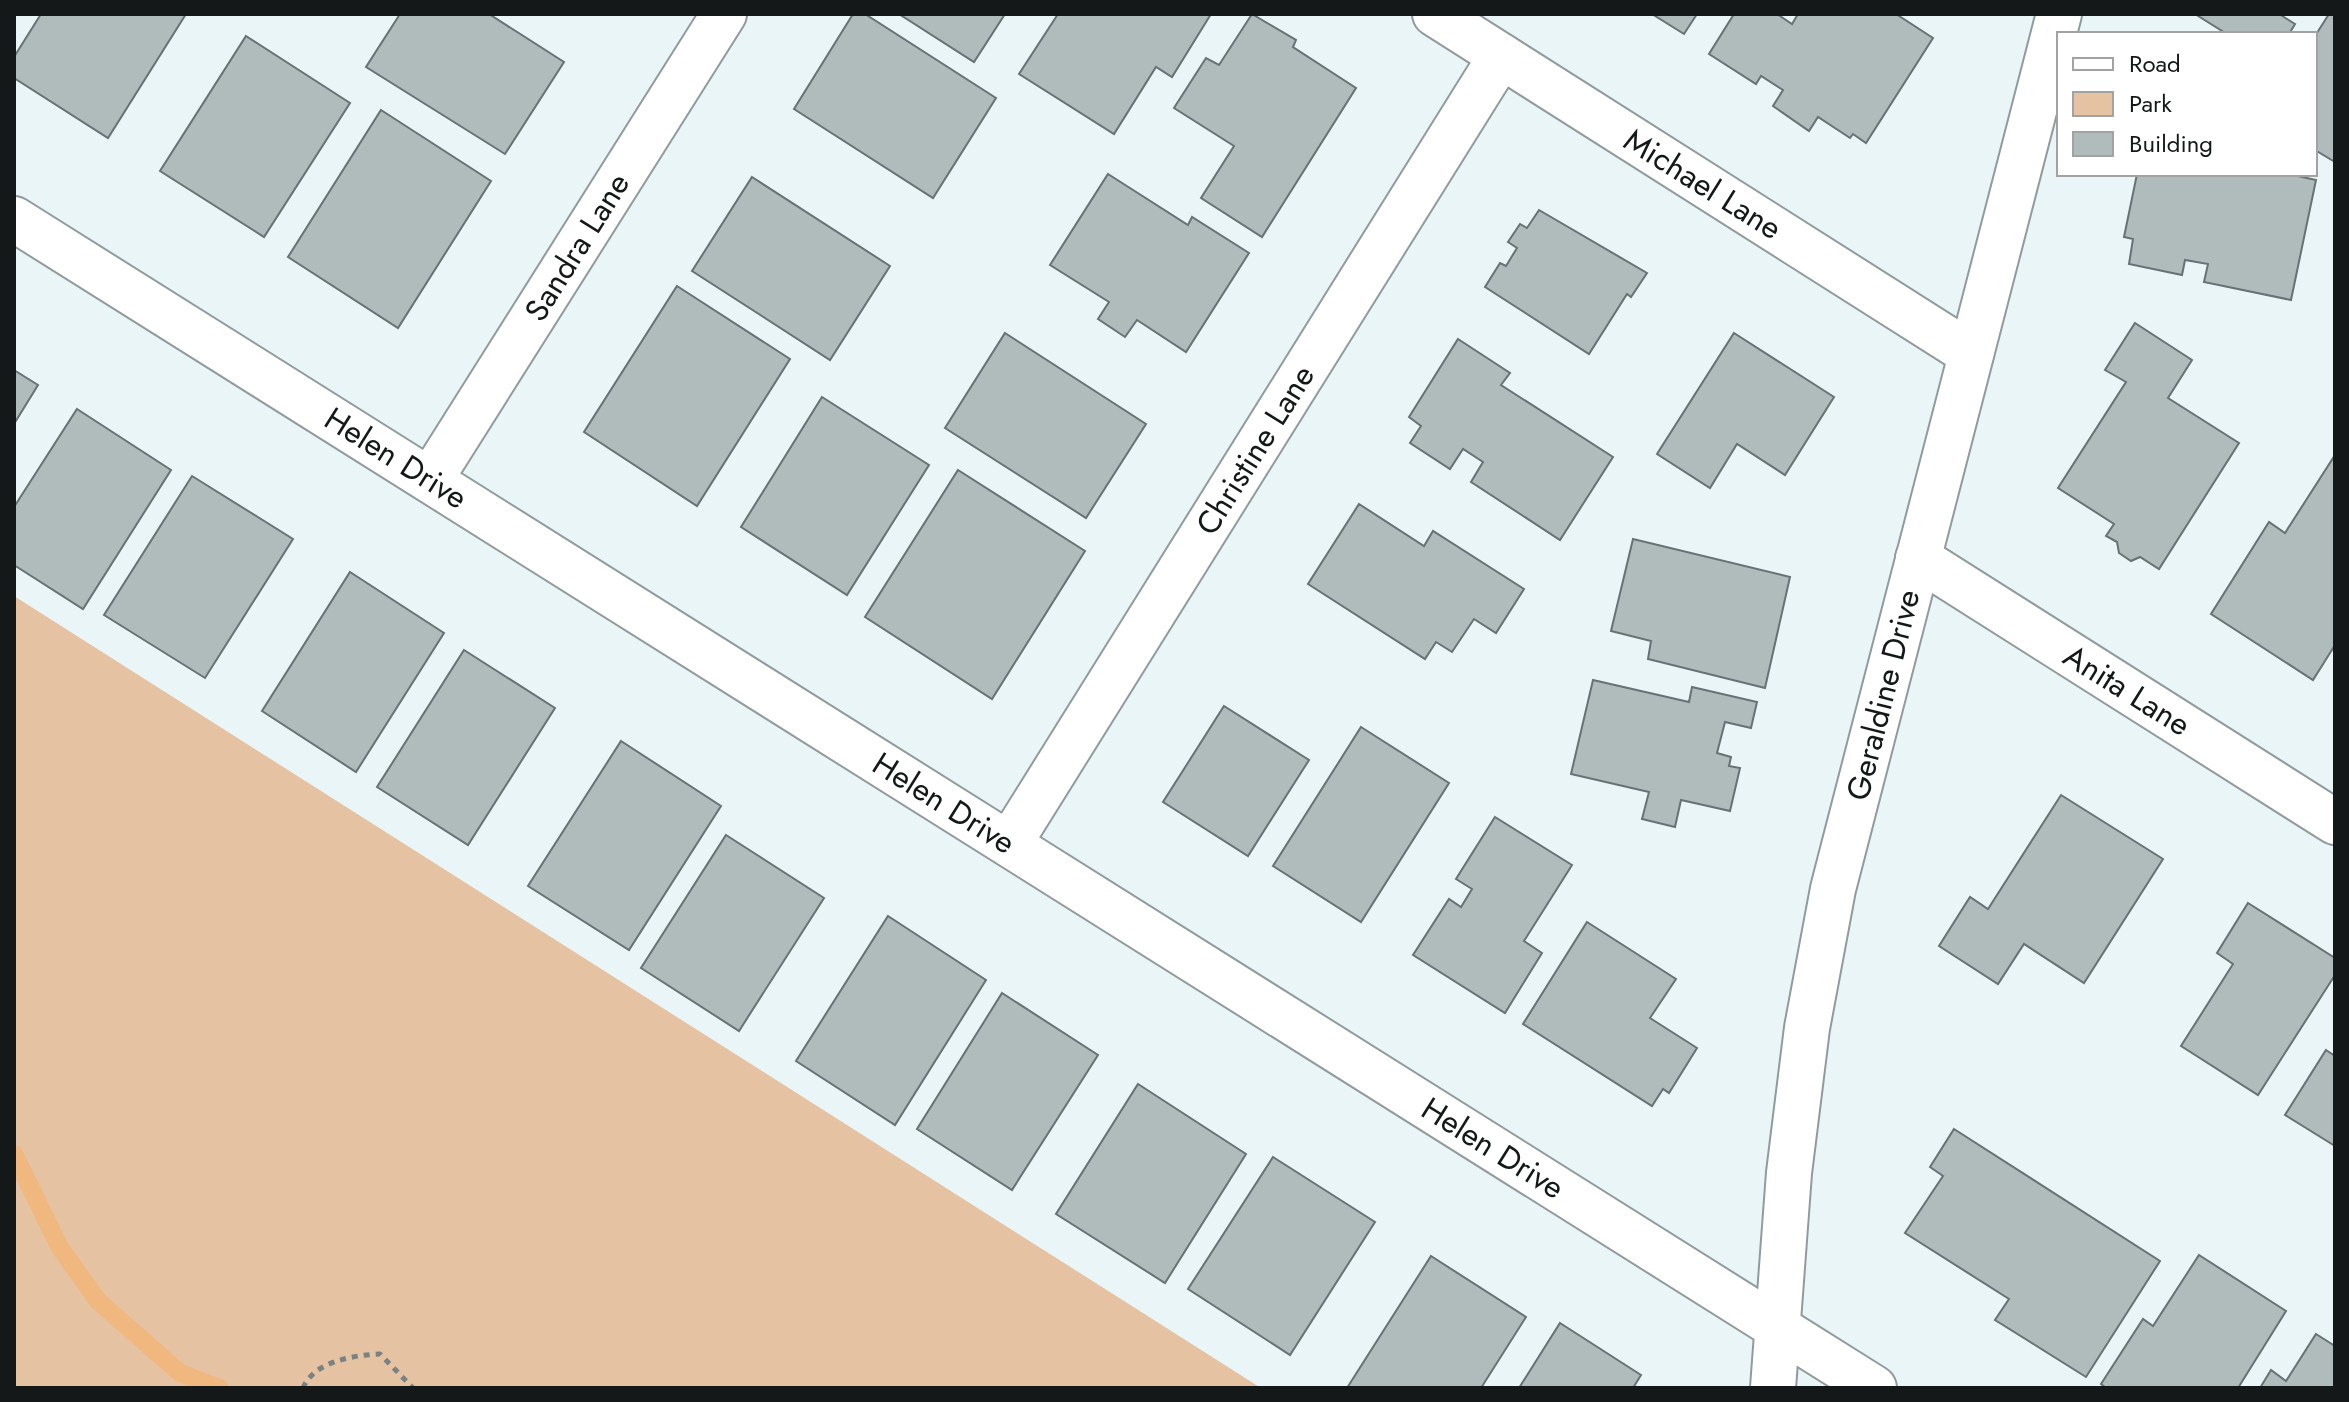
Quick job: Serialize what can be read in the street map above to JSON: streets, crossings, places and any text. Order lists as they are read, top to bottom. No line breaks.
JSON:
{"streets":{"street":["Michael Lane","Sandra Lane","Christine Lane","Helen Drive","Anita Lane","Geraldine Drive"]},"crossings":[["Michael Lane","Christine Lane"],["Michael Lane","Geraldine Drive"],["Sandra Lane","Helen Drive"],["Christine Lane","Helen Drive"],["Helen Drive","Geraldine Drive"],["Anita Lane","Geraldine Drive"]],"legend":["Road","Park","Building"]}
